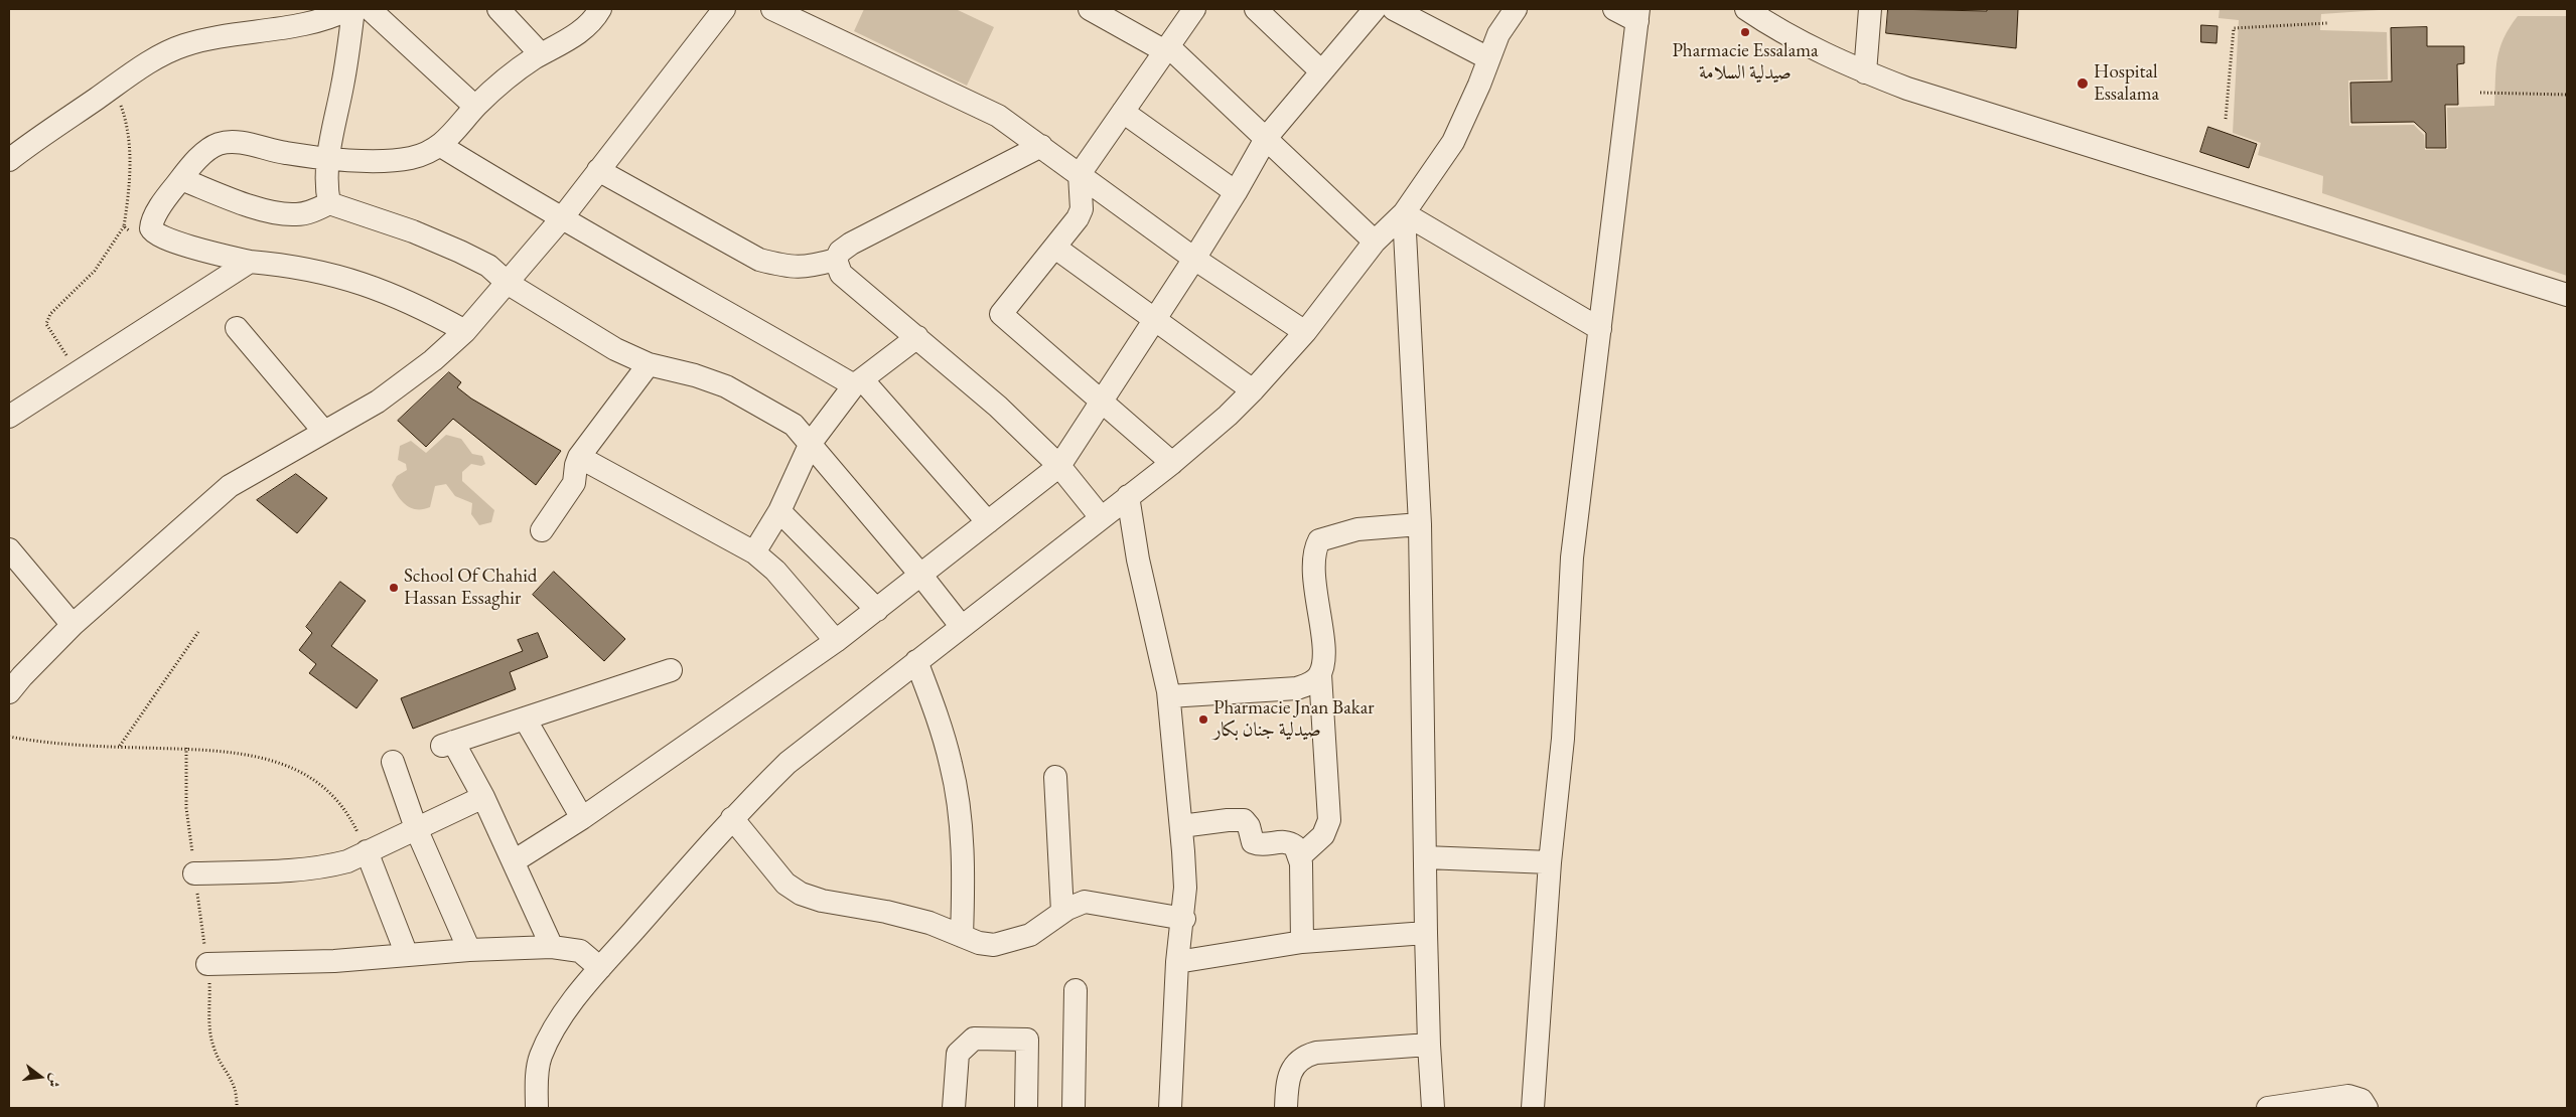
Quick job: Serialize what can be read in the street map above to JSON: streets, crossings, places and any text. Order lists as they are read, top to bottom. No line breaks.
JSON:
{"places":["Pharmacie Essalama صيدلية السلامة","Hospital Essalama","School Of Chahid Hassan Essaghir","Pharmacie Jnan Bakar صيدلية جنان بكار"],"north":"right"}
